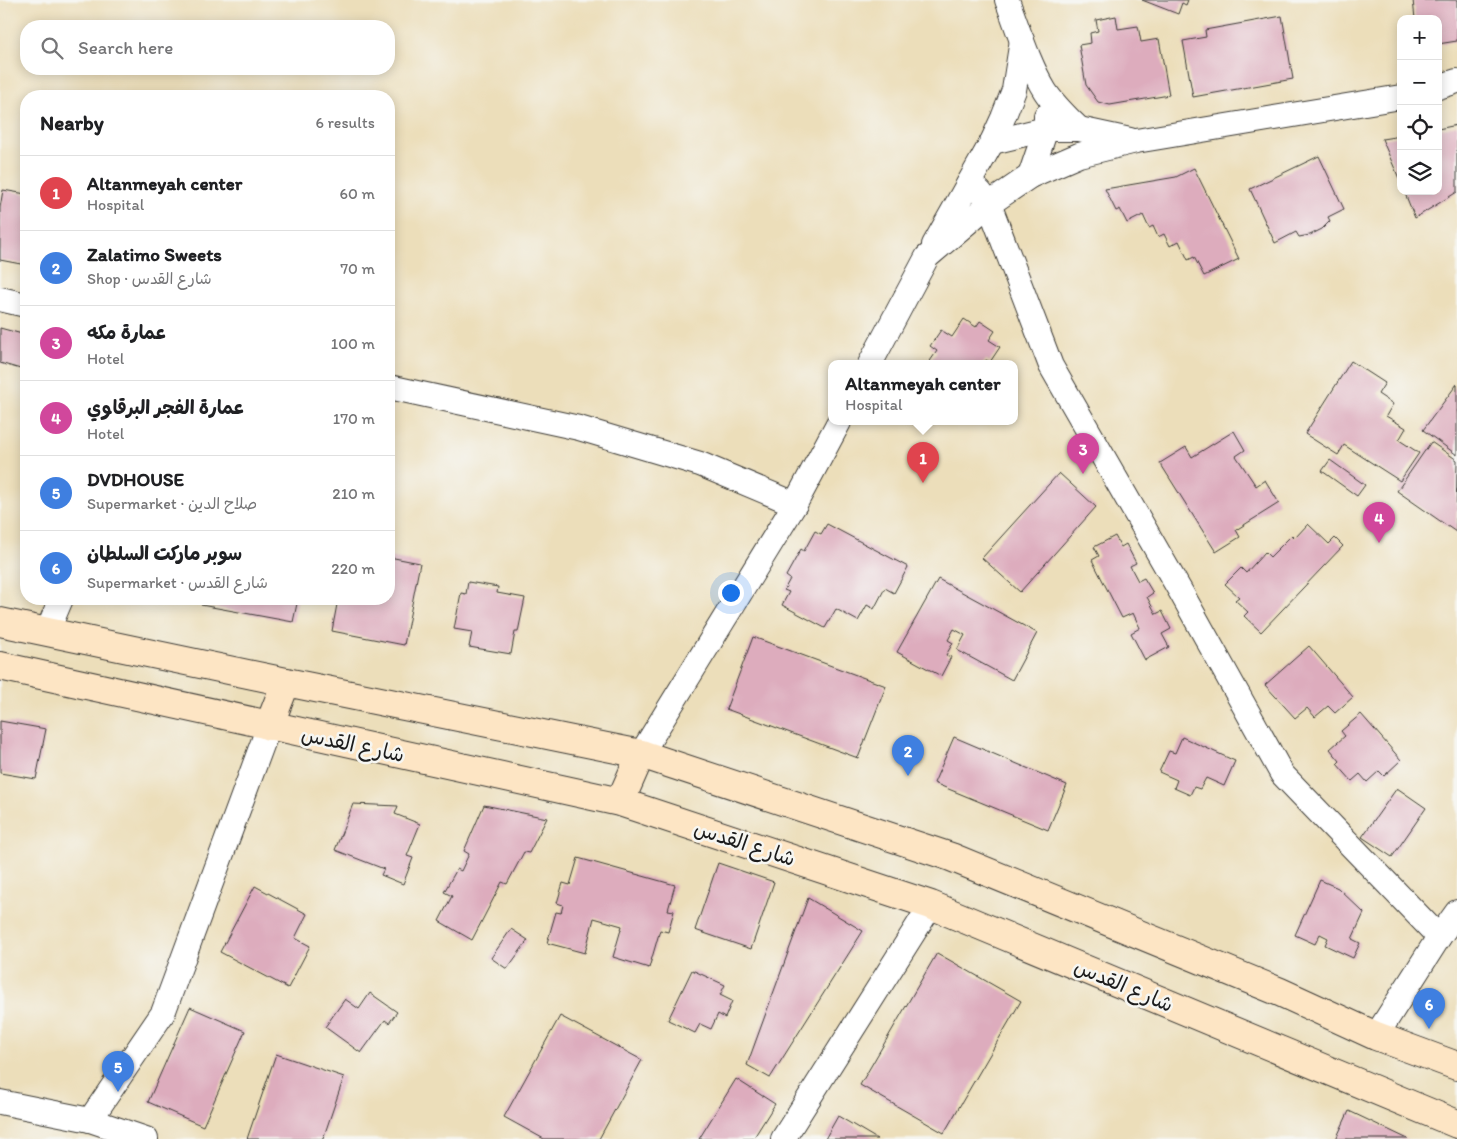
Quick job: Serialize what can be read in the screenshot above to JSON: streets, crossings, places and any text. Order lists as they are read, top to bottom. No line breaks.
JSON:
{"streets":{"main road":["شارع القدس"]},"page":{"map_buttons":["+","−"],"search":"Search here","heading":["Nearby","6 results"],"list":[{"mark":"1","name":"Altanmeyah center","note":"Hospital","value":"60 m"},{"mark":"2","name":"Zalatimo Sweets","note":"Shop · شارع القدس","value":"70 m"},{"mark":"3","name":"عمارة مكه","note":"Hotel","value":"100 m"},{"mark":"4","name":"عمارة الفجر البرقاوي","note":"Hotel","value":"170 m"},{"mark":"5","name":"DVDHOUSE","note":"Supermarket · صلاح الدين","value":"210 m"},{"mark":"6","name":"سوبر ماركت السلطان","note":"Supermarket · شارع القدس","value":"220 m"}],"popup":["Altanmeyah center","Hospital"],"pins":["3","1","4","2","6","5"]}}
